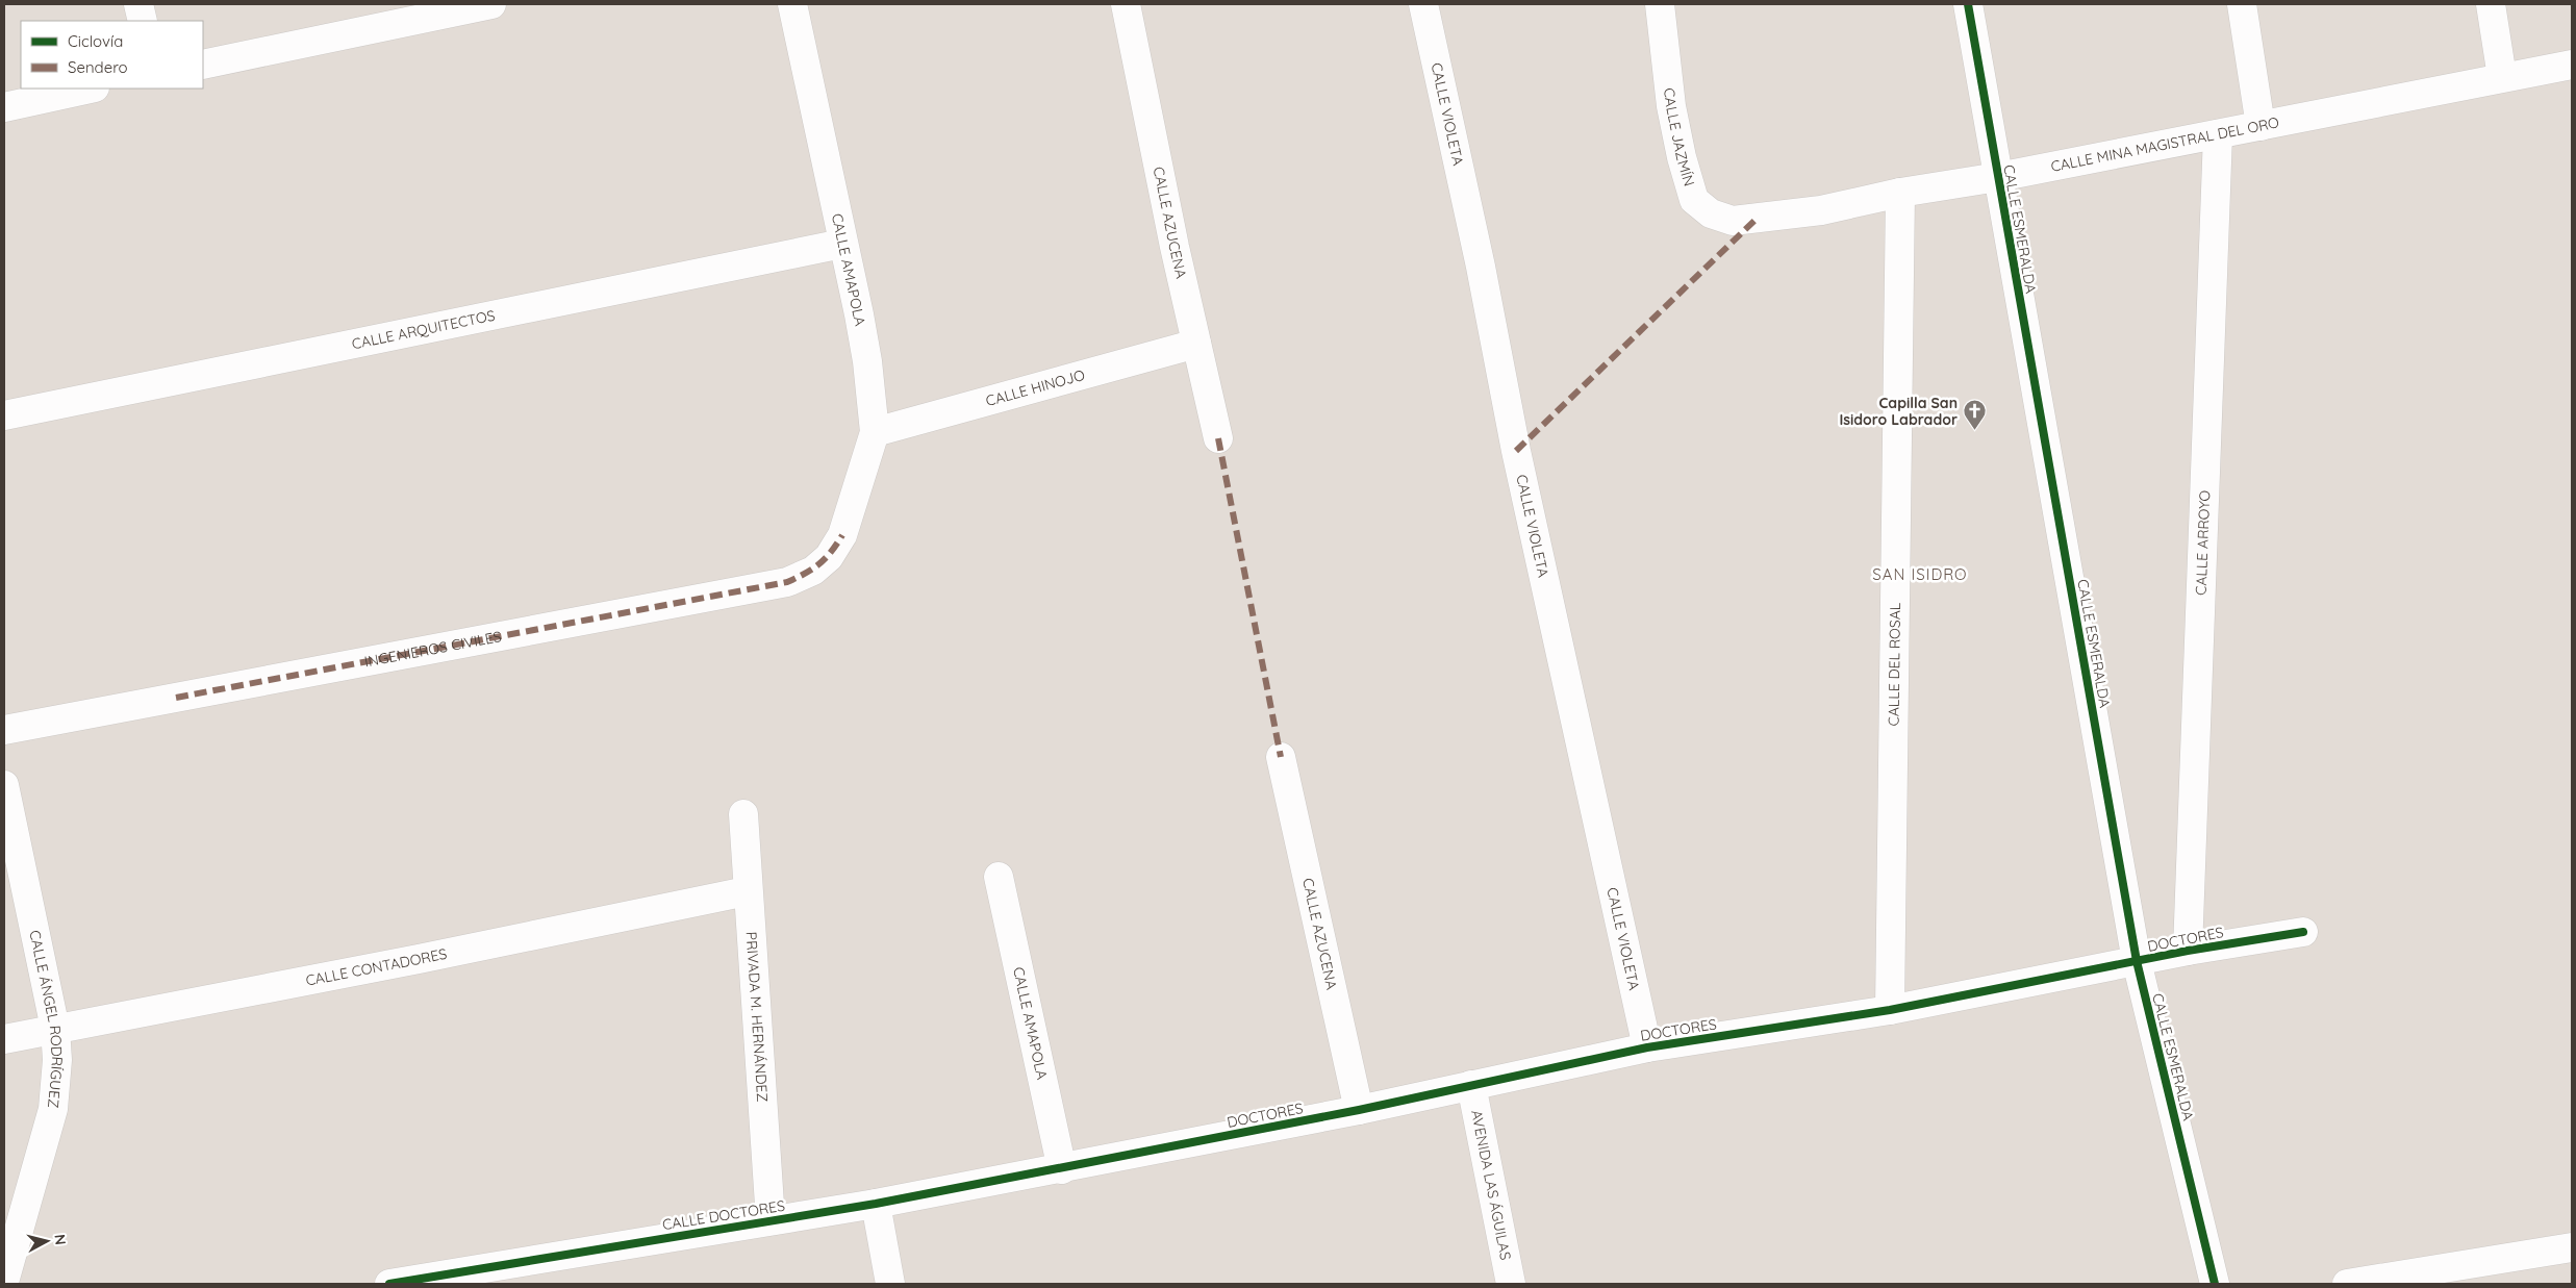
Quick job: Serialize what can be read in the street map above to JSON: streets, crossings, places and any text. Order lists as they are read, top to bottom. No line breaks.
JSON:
{"streets":{"street":["CALLE VIOLETA","CALLE JAZMÍN","CALLE MINA MAGISTRAL DEL ORO","CALLE AZUCENA","CALLE ESMERALDA","CALLE AMAPOLA","CALLE ARQUITECTOS","CALLE HINOJO","CALLE ARROYO","INGENIEROS CIVILES","CALLE DEL ROSAL","DOCTORES","CALLE CONTADORES","PRIVADA M. HERNÁNDEZ","CALLE ÁNGEL RODRÍGUEZ","AVENIDA LAS ÁGUILAS","CALLE DOCTORES"]},"crossings":[["CALLE VIOLETA","DOCTORES"],["CALLE JAZMÍN","CALLE MINA MAGISTRAL DEL ORO"],["CALLE MINA MAGISTRAL DEL ORO","CALLE ESMERALDA"],["CALLE MINA MAGISTRAL DEL ORO","CALLE ARROYO"],["CALLE MINA MAGISTRAL DEL ORO","CALLE DEL ROSAL"],["CALLE AZUCENA","CALLE HINOJO"],["CALLE AZUCENA","DOCTORES"],["CALLE ESMERALDA","DOCTORES"],["CALLE AMAPOLA","CALLE ARQUITECTOS"],["CALLE AMAPOLA","CALLE HINOJO"],["CALLE AMAPOLA","INGENIEROS CIVILES"],["CALLE AMAPOLA","DOCTORES"],["CALLE AMAPOLA","CALLE DOCTORES"],["CALLE ARROYO","DOCTORES"],["CALLE DEL ROSAL","DOCTORES"],["DOCTORES","AVENIDA LAS ÁGUILAS"],["DOCTORES","CALLE DOCTORES"],["CALLE CONTADORES","PRIVADA M. HERNÁNDEZ"],["CALLE CONTADORES","CALLE ÁNGEL RODRÍGUEZ"],["PRIVADA M. HERNÁNDEZ","CALLE DOCTORES"]],"districts":["SAN ISIDRO"],"places":{"church":["Capilla San Isidoro Labrador"]},"legend":["Ciclovía","Sendero"],"north":"right"}
